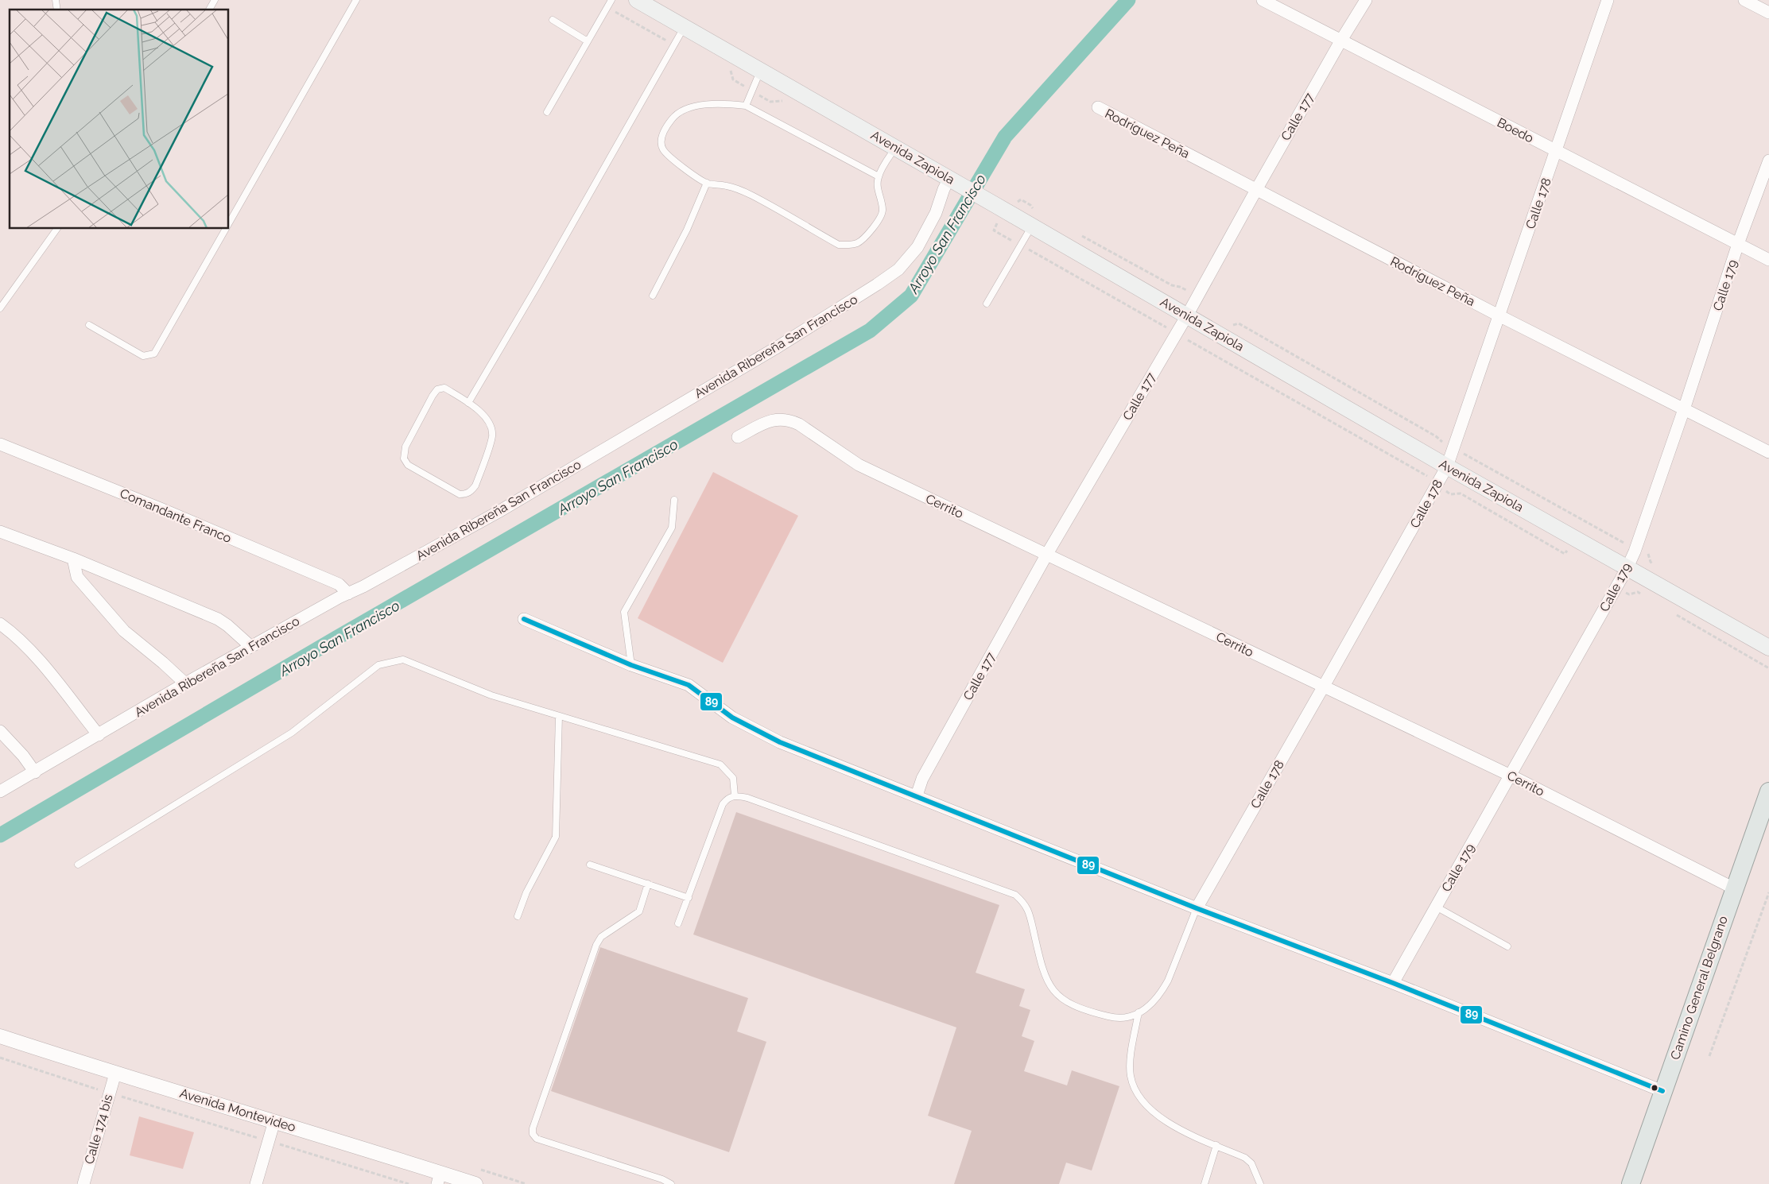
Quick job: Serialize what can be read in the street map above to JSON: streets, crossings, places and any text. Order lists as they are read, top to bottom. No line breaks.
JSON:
{"streets":{"main road":["Avenida Zapiola","Camino General Belgrano"],"street":["Calle 177","Boedo","Rodríguez Peña","Calle 178","Calle 179","Avenida Ribereña San Francisco","Cerrito","Comandante Franco","Avenida Montevideo","Calle 174 bis"]},"crossings":[["Calle 177","Boedo"],["Calle 177","Rodríguez Peña"],["Calle 177","Avenida Zapiola"],["Calle 177","Cerrito"],["Boedo","Calle 178"],["Boedo","Calle 179"],["Rodríguez Peña","Calle 178"],["Rodríguez Peña","Calle 179"],["Avenida Zapiola","Calle 178"],["Avenida Zapiola","Calle 179"],["Avenida Zapiola","Avenida Ribereña San Francisco"],["Calle 178","Cerrito"],["Calle 179","Cerrito"],["Avenida Ribereña San Francisco","Comandante Franco"],["Cerrito","Camino General Belgrano"],["Avenida Montevideo","Calle 174 bis"]],"water":["Arroyo San Francisco"],"lines":["transit line 89"]}
